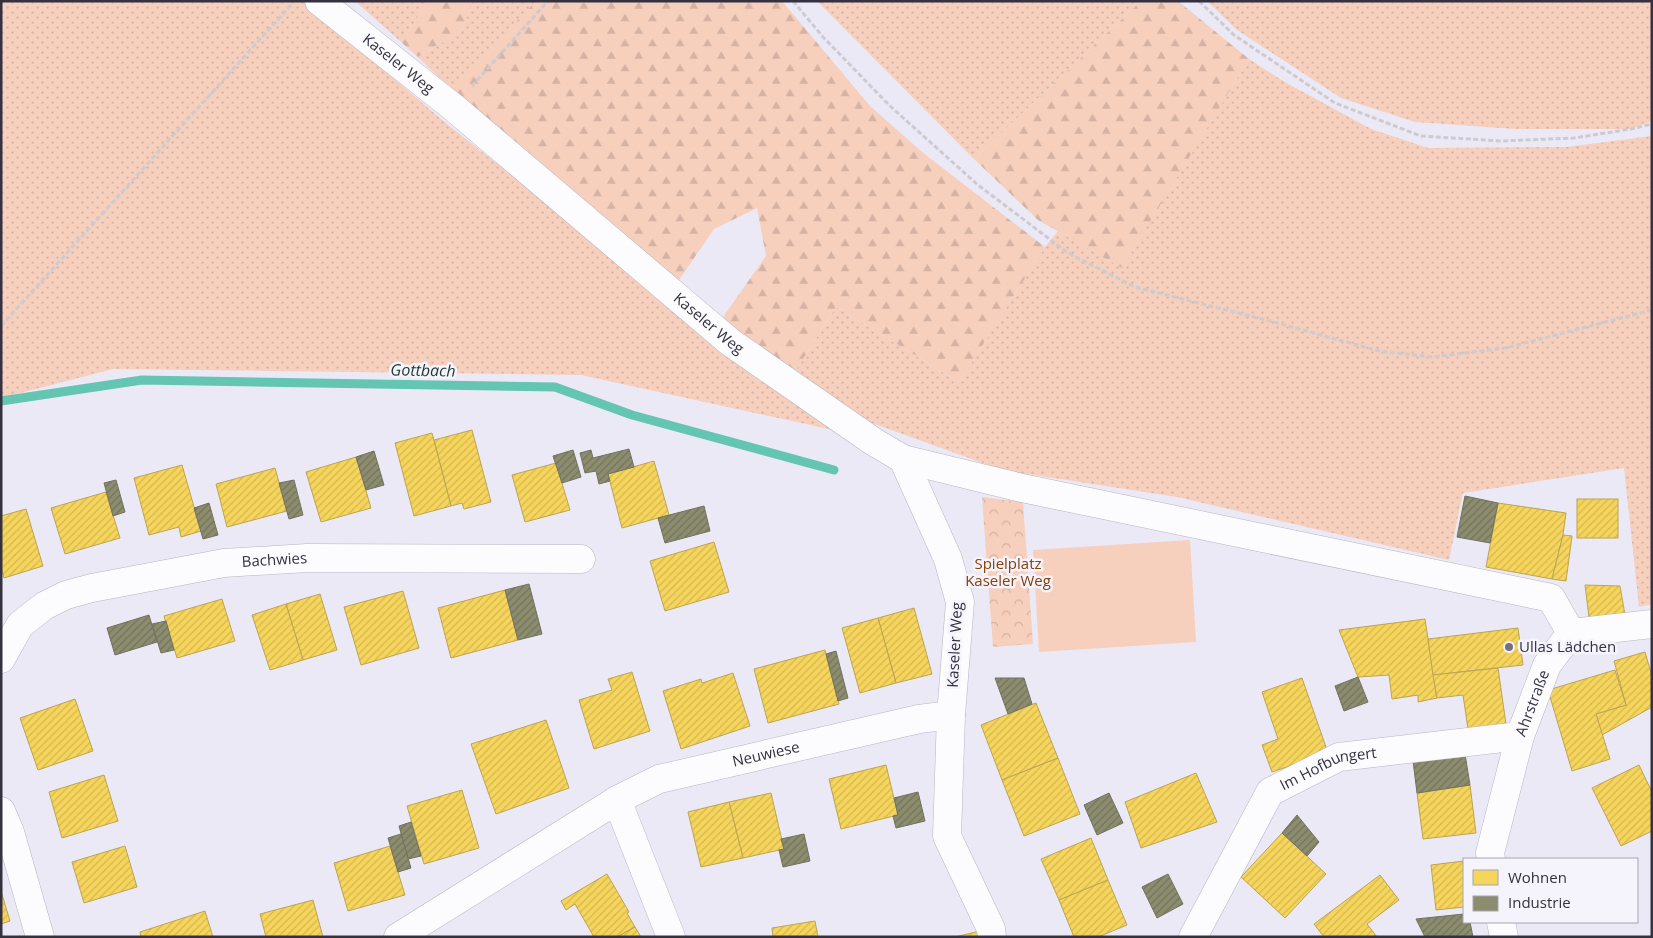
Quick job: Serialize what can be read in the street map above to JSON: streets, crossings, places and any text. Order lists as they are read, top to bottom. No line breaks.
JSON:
{"streets":{"street":["Kaseler Weg","Bachwies","Ahrstraße","Neuwiese","Im Hofbungert"]},"crossings":[["Kaseler Weg","Neuwiese"],["Ahrstraße","Im Hofbungert"]],"water":["Gottbach"],"parks":["Spielplatz Kaseler Weg"],"places":["Ullas Lädchen"],"legend":["Wohnen","Industrie"]}
